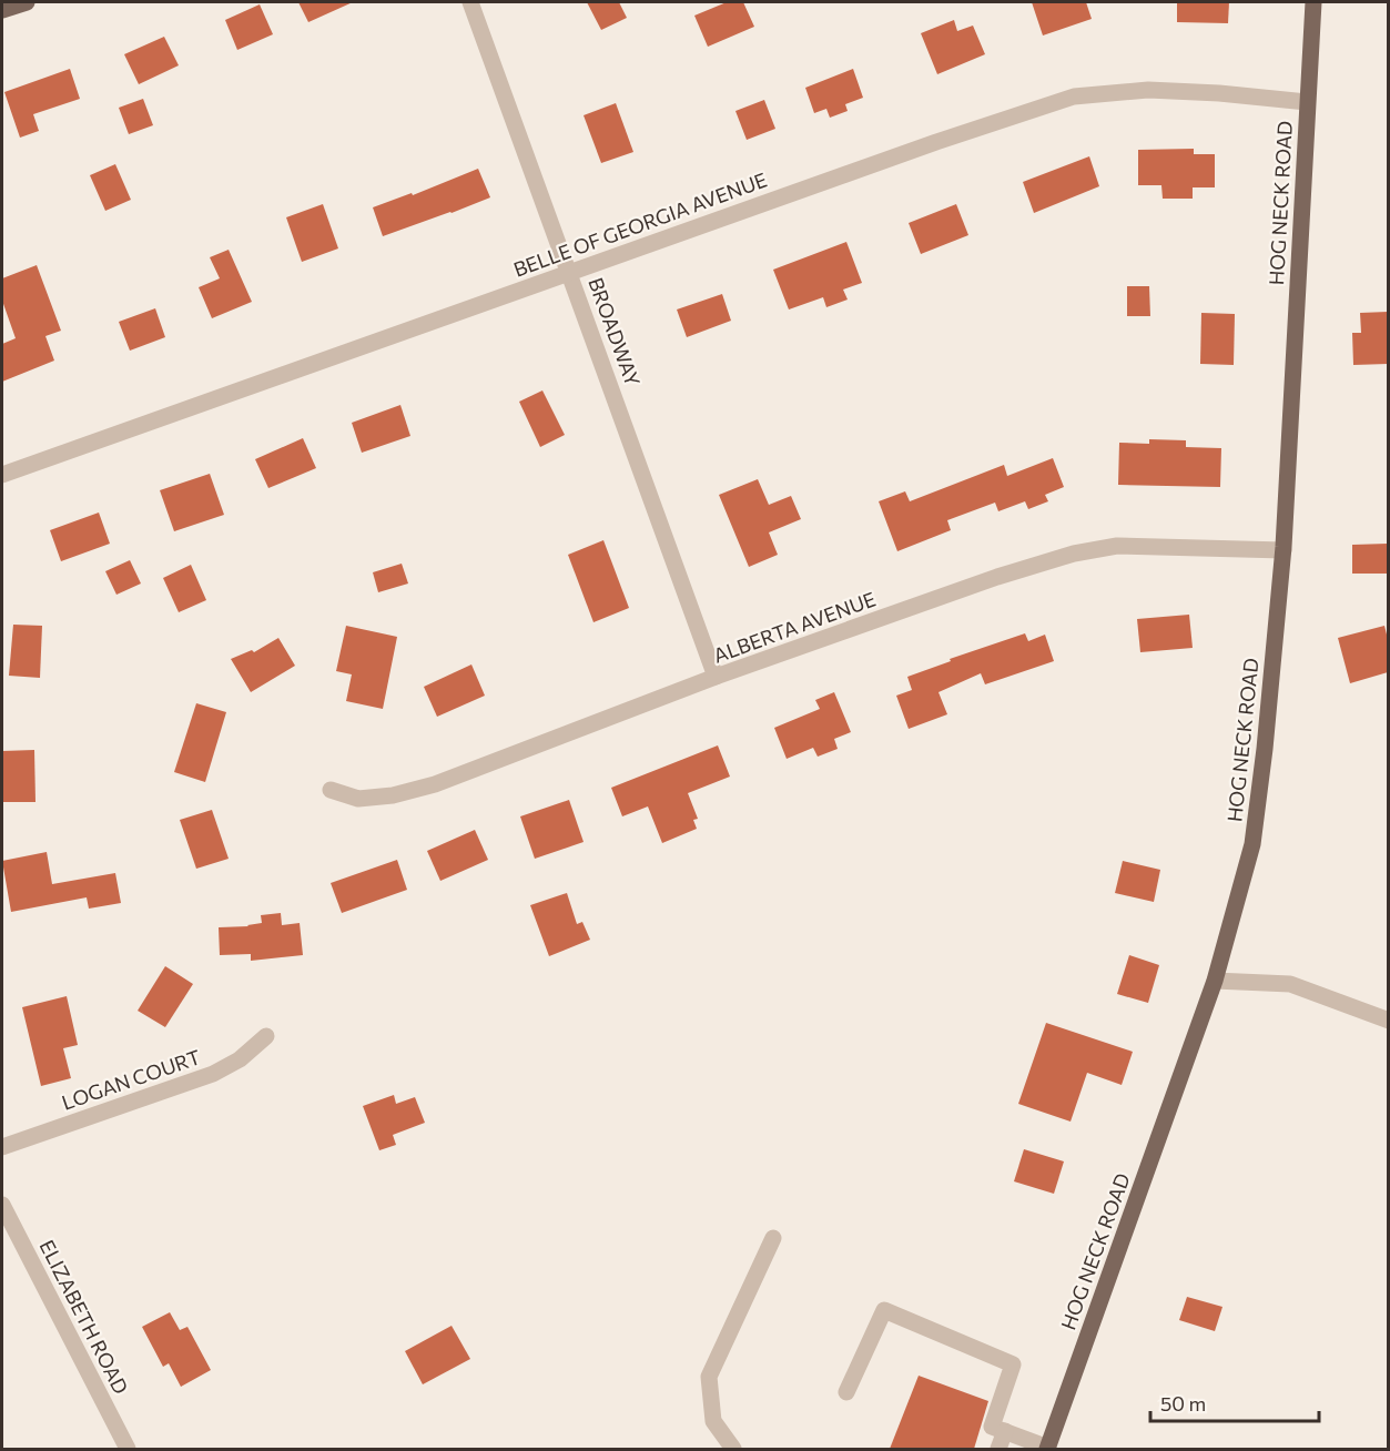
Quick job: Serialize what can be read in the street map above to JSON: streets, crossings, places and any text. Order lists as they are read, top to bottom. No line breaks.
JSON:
{"streets":{"main road":["HOG NECK ROAD"],"street":["BELLE OF GEORGIA AVENUE","BROADWAY","ALBERTA AVENUE","LOGAN COURT","ELIZABETH ROAD"]},"crossings":[["HOG NECK ROAD","BELLE OF GEORGIA AVENUE"],["HOG NECK ROAD","ALBERTA AVENUE"],["BELLE OF GEORGIA AVENUE","BROADWAY"],["BROADWAY","ALBERTA AVENUE"]],"scale_bar":"50 m"}
